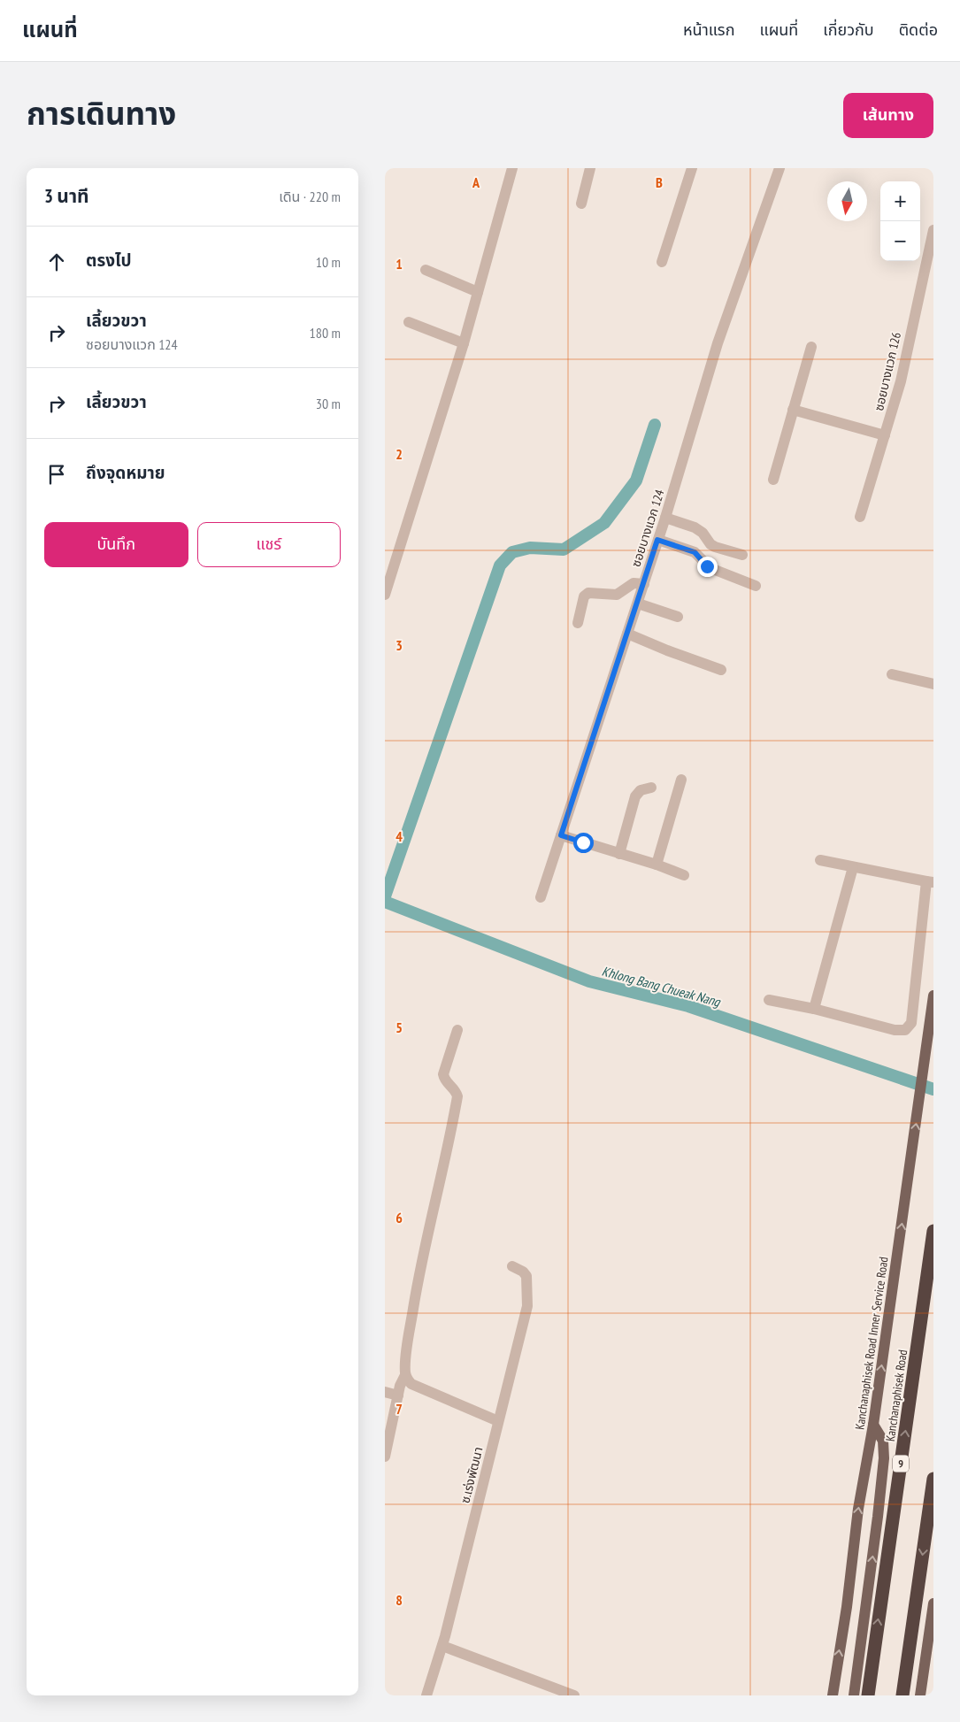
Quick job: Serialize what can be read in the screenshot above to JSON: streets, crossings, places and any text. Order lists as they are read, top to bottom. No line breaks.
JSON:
{"streets":{"highway":["Kanchanaphisek Road","9"],"main road":["Kanchanaphisek Road Inner Service Road"],"street":["ซอยบางแวก 126","ซอยบางแวก 124","ซ.เร่งพัฒนา"]},"water":["Khlong Bang Chueak Nang"],"north":"bottom","page":{"header":"แผนที่","nav":["หน้าแรก","แผนที่","เกี่ยวกับ","ติดต่อ"],"title":"การเดินทาง","buttons":["เส้นทาง",["บันทึก","แชร์"]],"heading":["3 นาที","เดิน · 220 m"],"map_buttons":["+","−"],"list":[["ตรงไป","10 m"],["เลี้ยวขวา","ซอยบางแวก 124","180 m"],["เลี้ยวขวา","30 m"],"ถึงจุดหมาย"]},"grid":{"columns":["A","B"],"rows":["1","2","3","4","5","6","7","8"]}}
